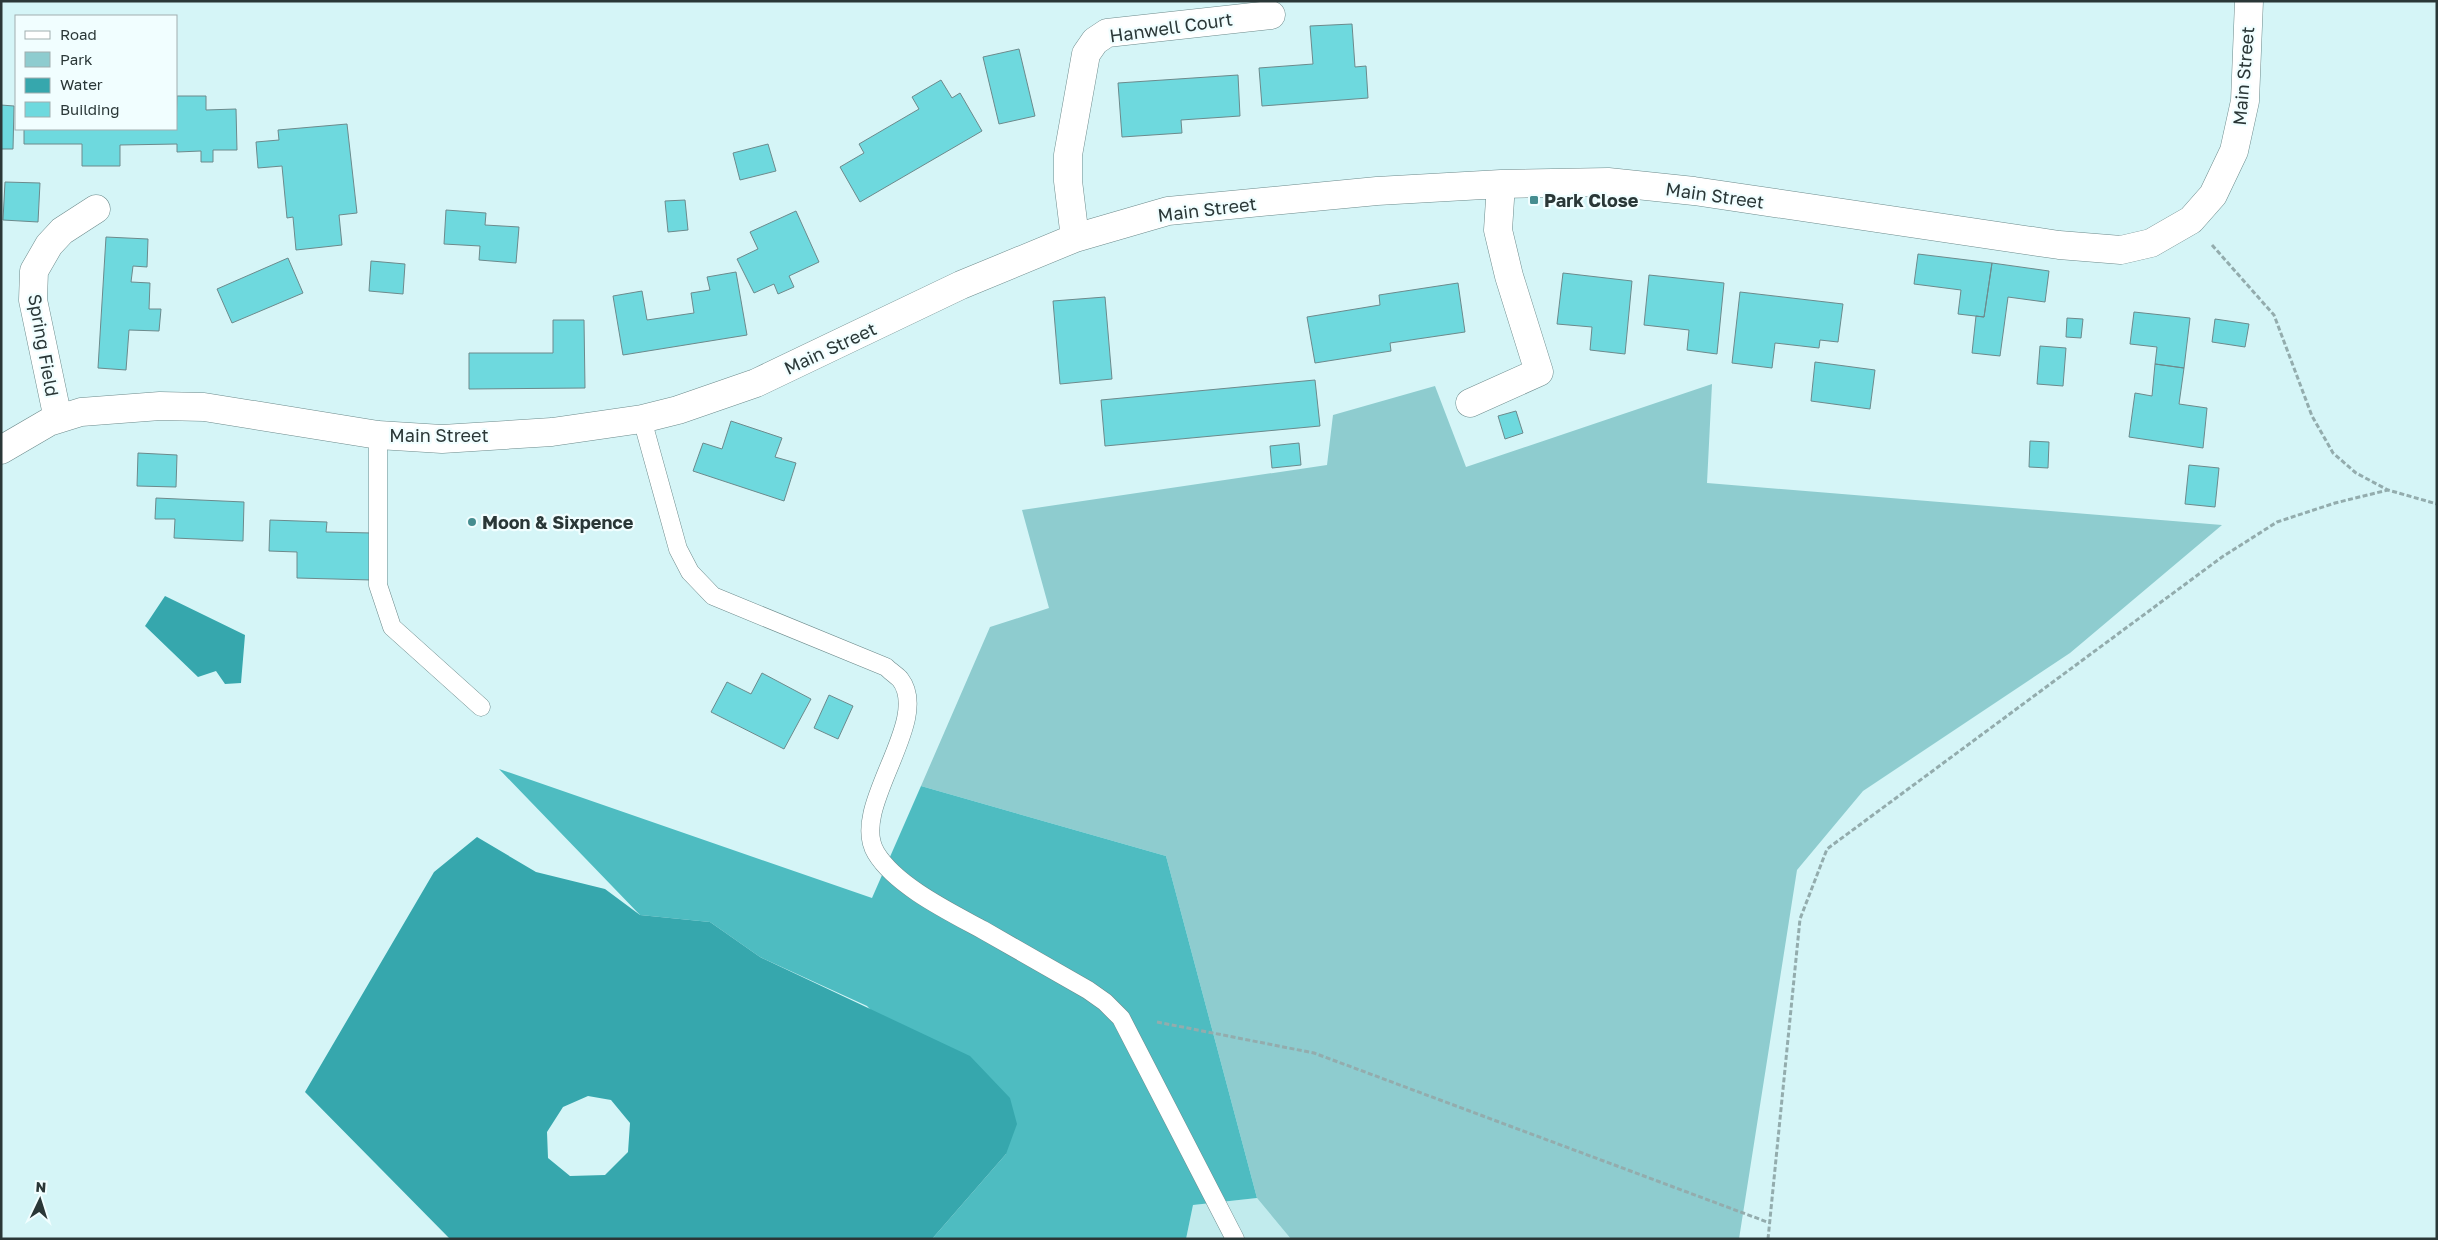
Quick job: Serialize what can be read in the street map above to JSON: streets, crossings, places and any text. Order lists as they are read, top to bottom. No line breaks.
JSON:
{"streets":{"street":["Hanwell Court","Main Street","Spring Field"]},"crossings":[["Hanwell Court","Main Street"],["Main Street","Spring Field"]],"places":{"transit":["Park Close"],"other":["Moon & Sixpence"]},"legend":["Road","Park","Water","Building"],"north":"top"}
